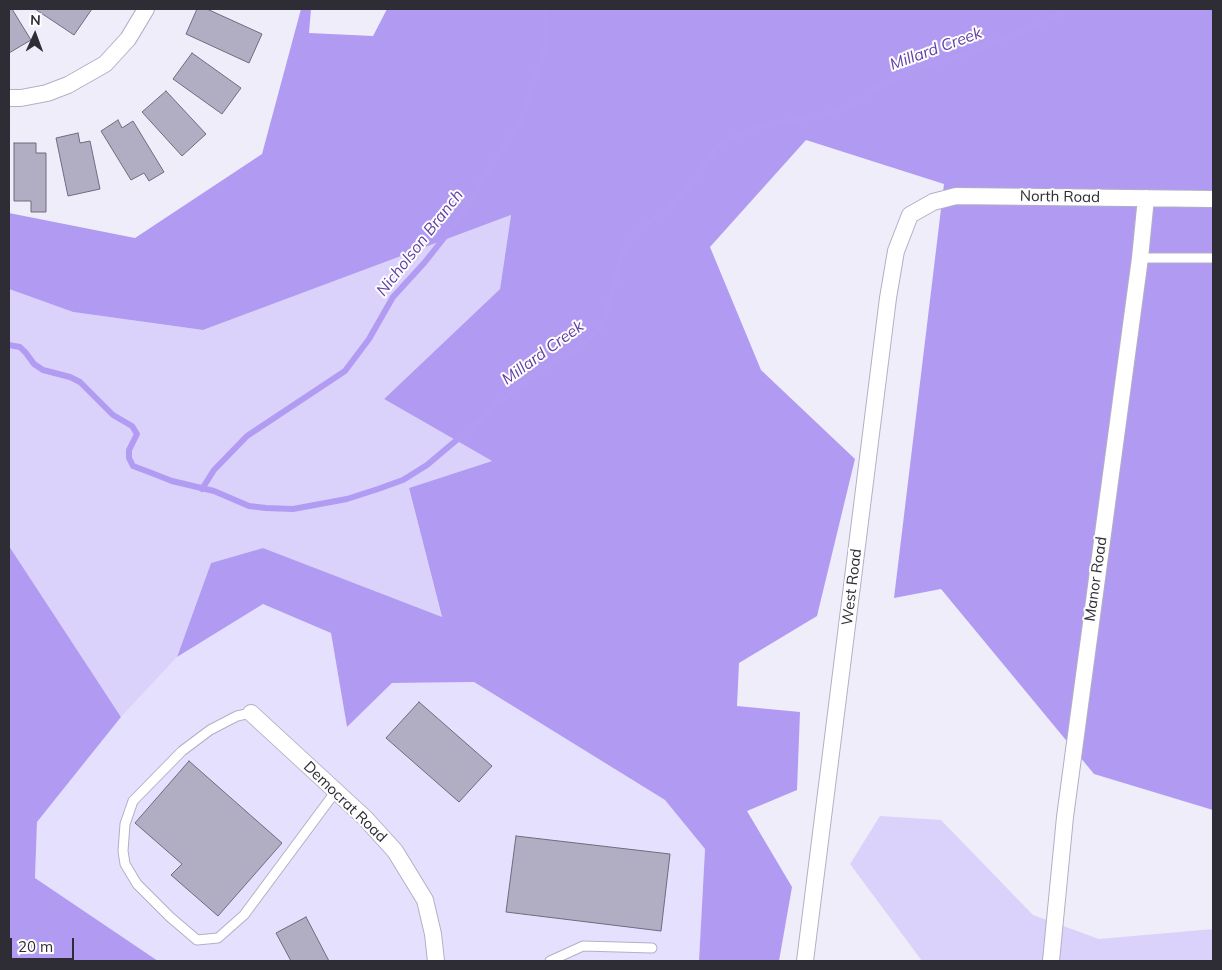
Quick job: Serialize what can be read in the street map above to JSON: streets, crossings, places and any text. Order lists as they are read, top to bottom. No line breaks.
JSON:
{"streets":{"street":["North Road","Manor Road","West Road","Democrat Road"]},"crossings":[["North Road","Manor Road"],["North Road","West Road"]],"water":["Millard Creek","Nicholson Branch"],"scale_bar":"20 m","north":"top"}
